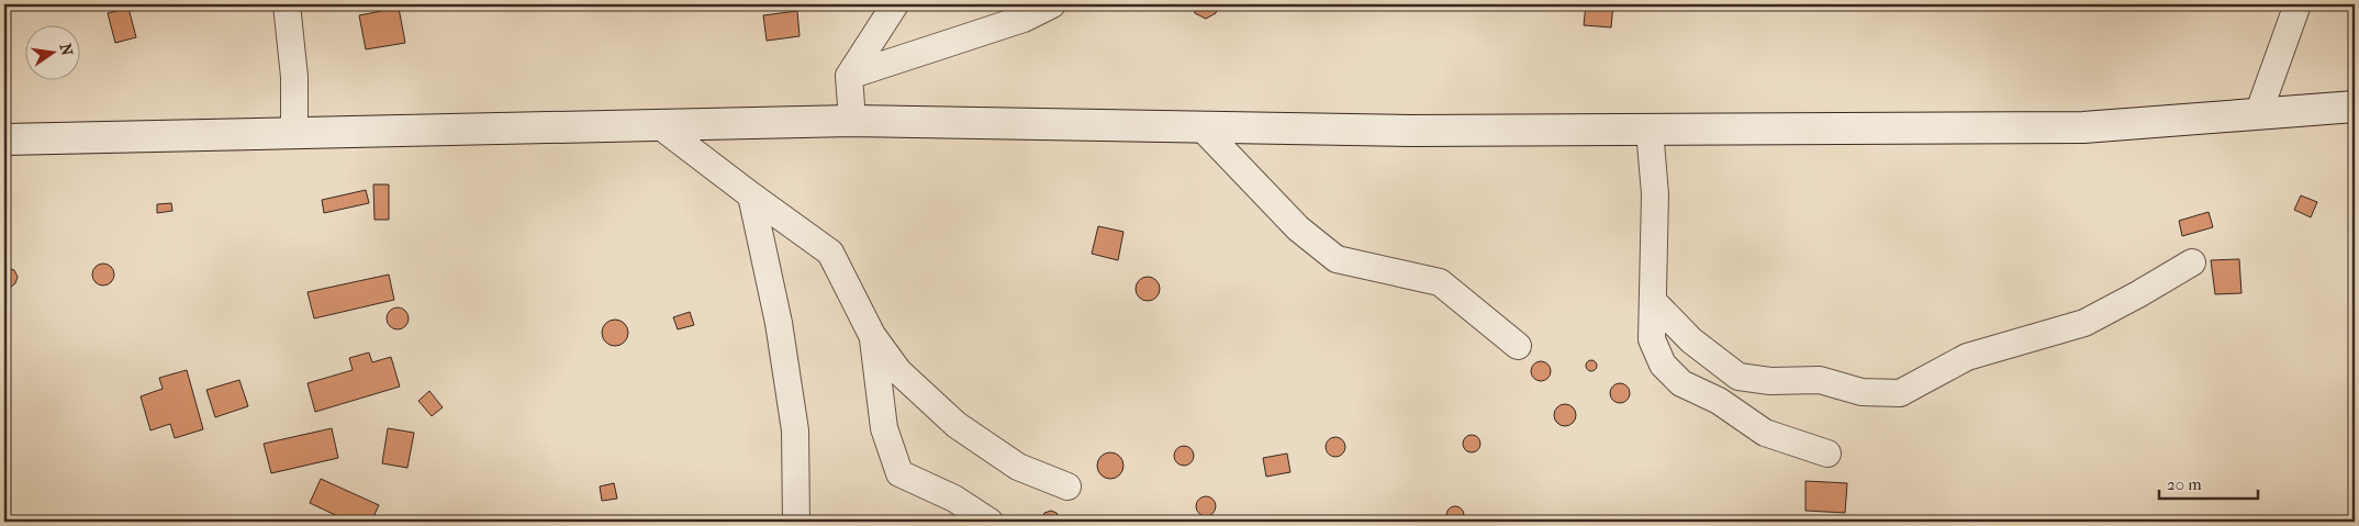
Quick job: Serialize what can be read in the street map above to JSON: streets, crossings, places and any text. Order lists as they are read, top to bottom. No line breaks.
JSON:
{"scale_bar":"20 m","north":"right"}
